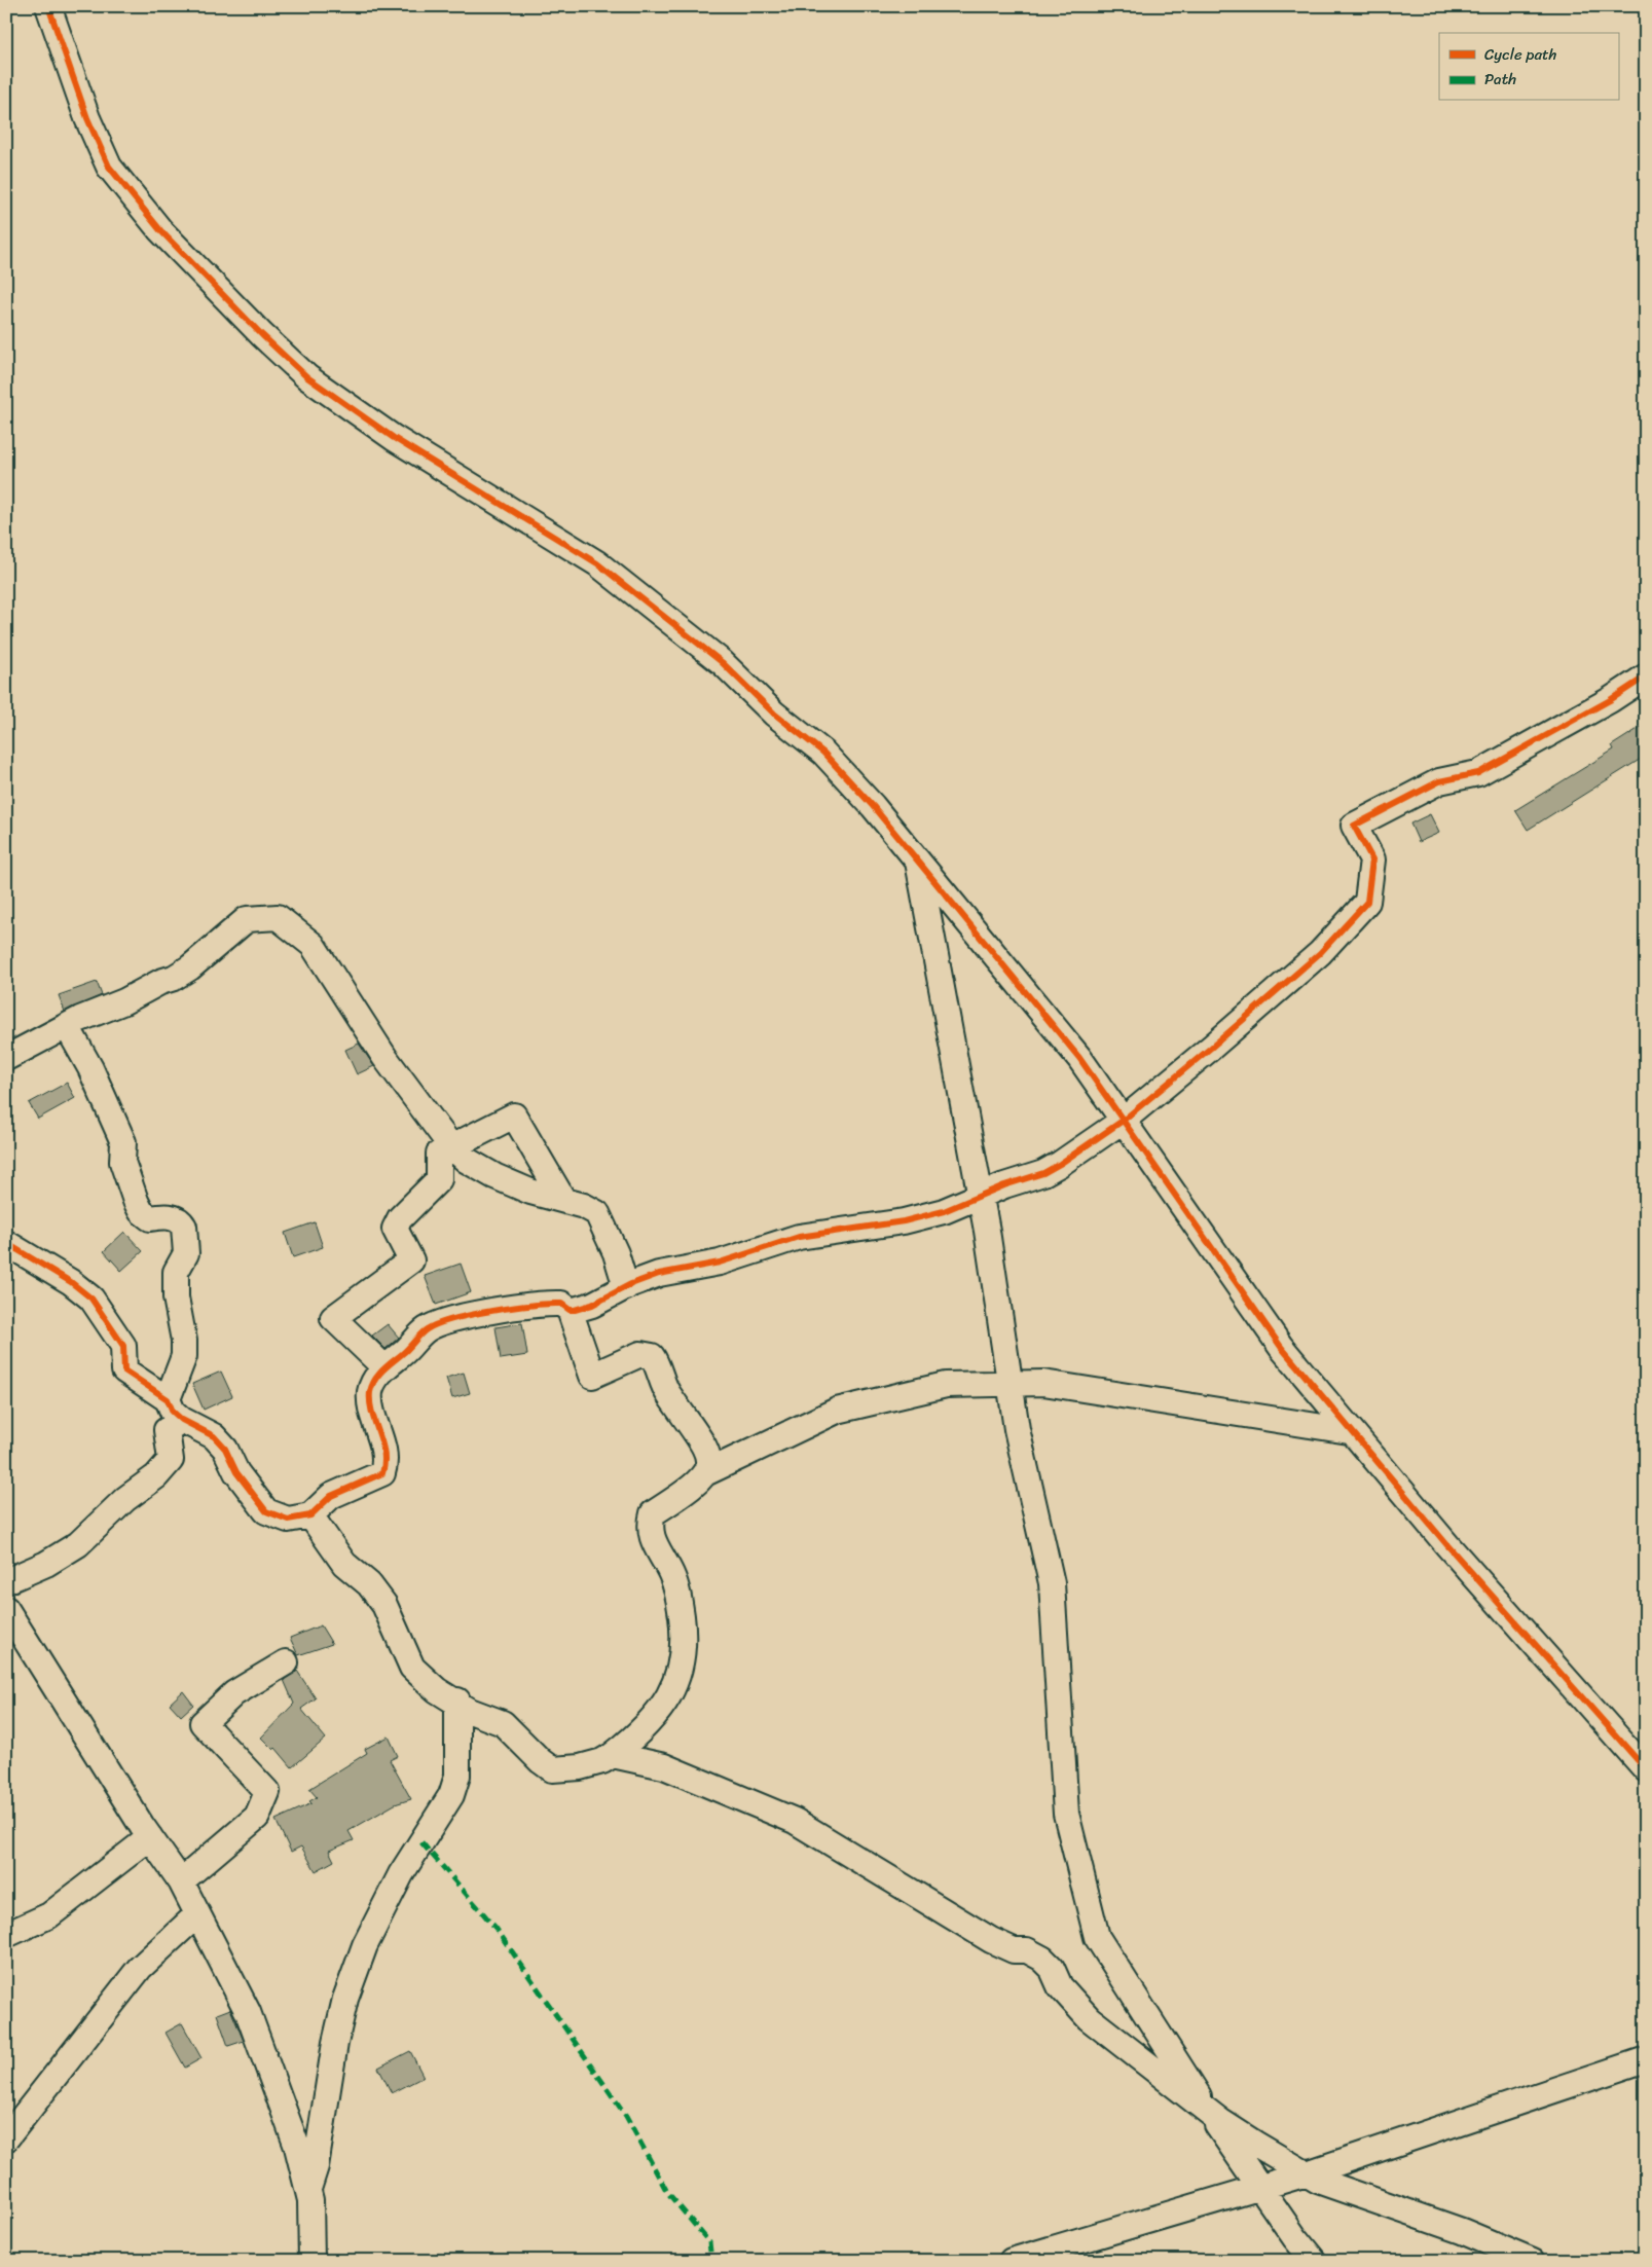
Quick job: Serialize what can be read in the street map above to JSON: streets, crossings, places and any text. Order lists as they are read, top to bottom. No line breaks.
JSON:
{"legend":["Cycle path","Path"]}
